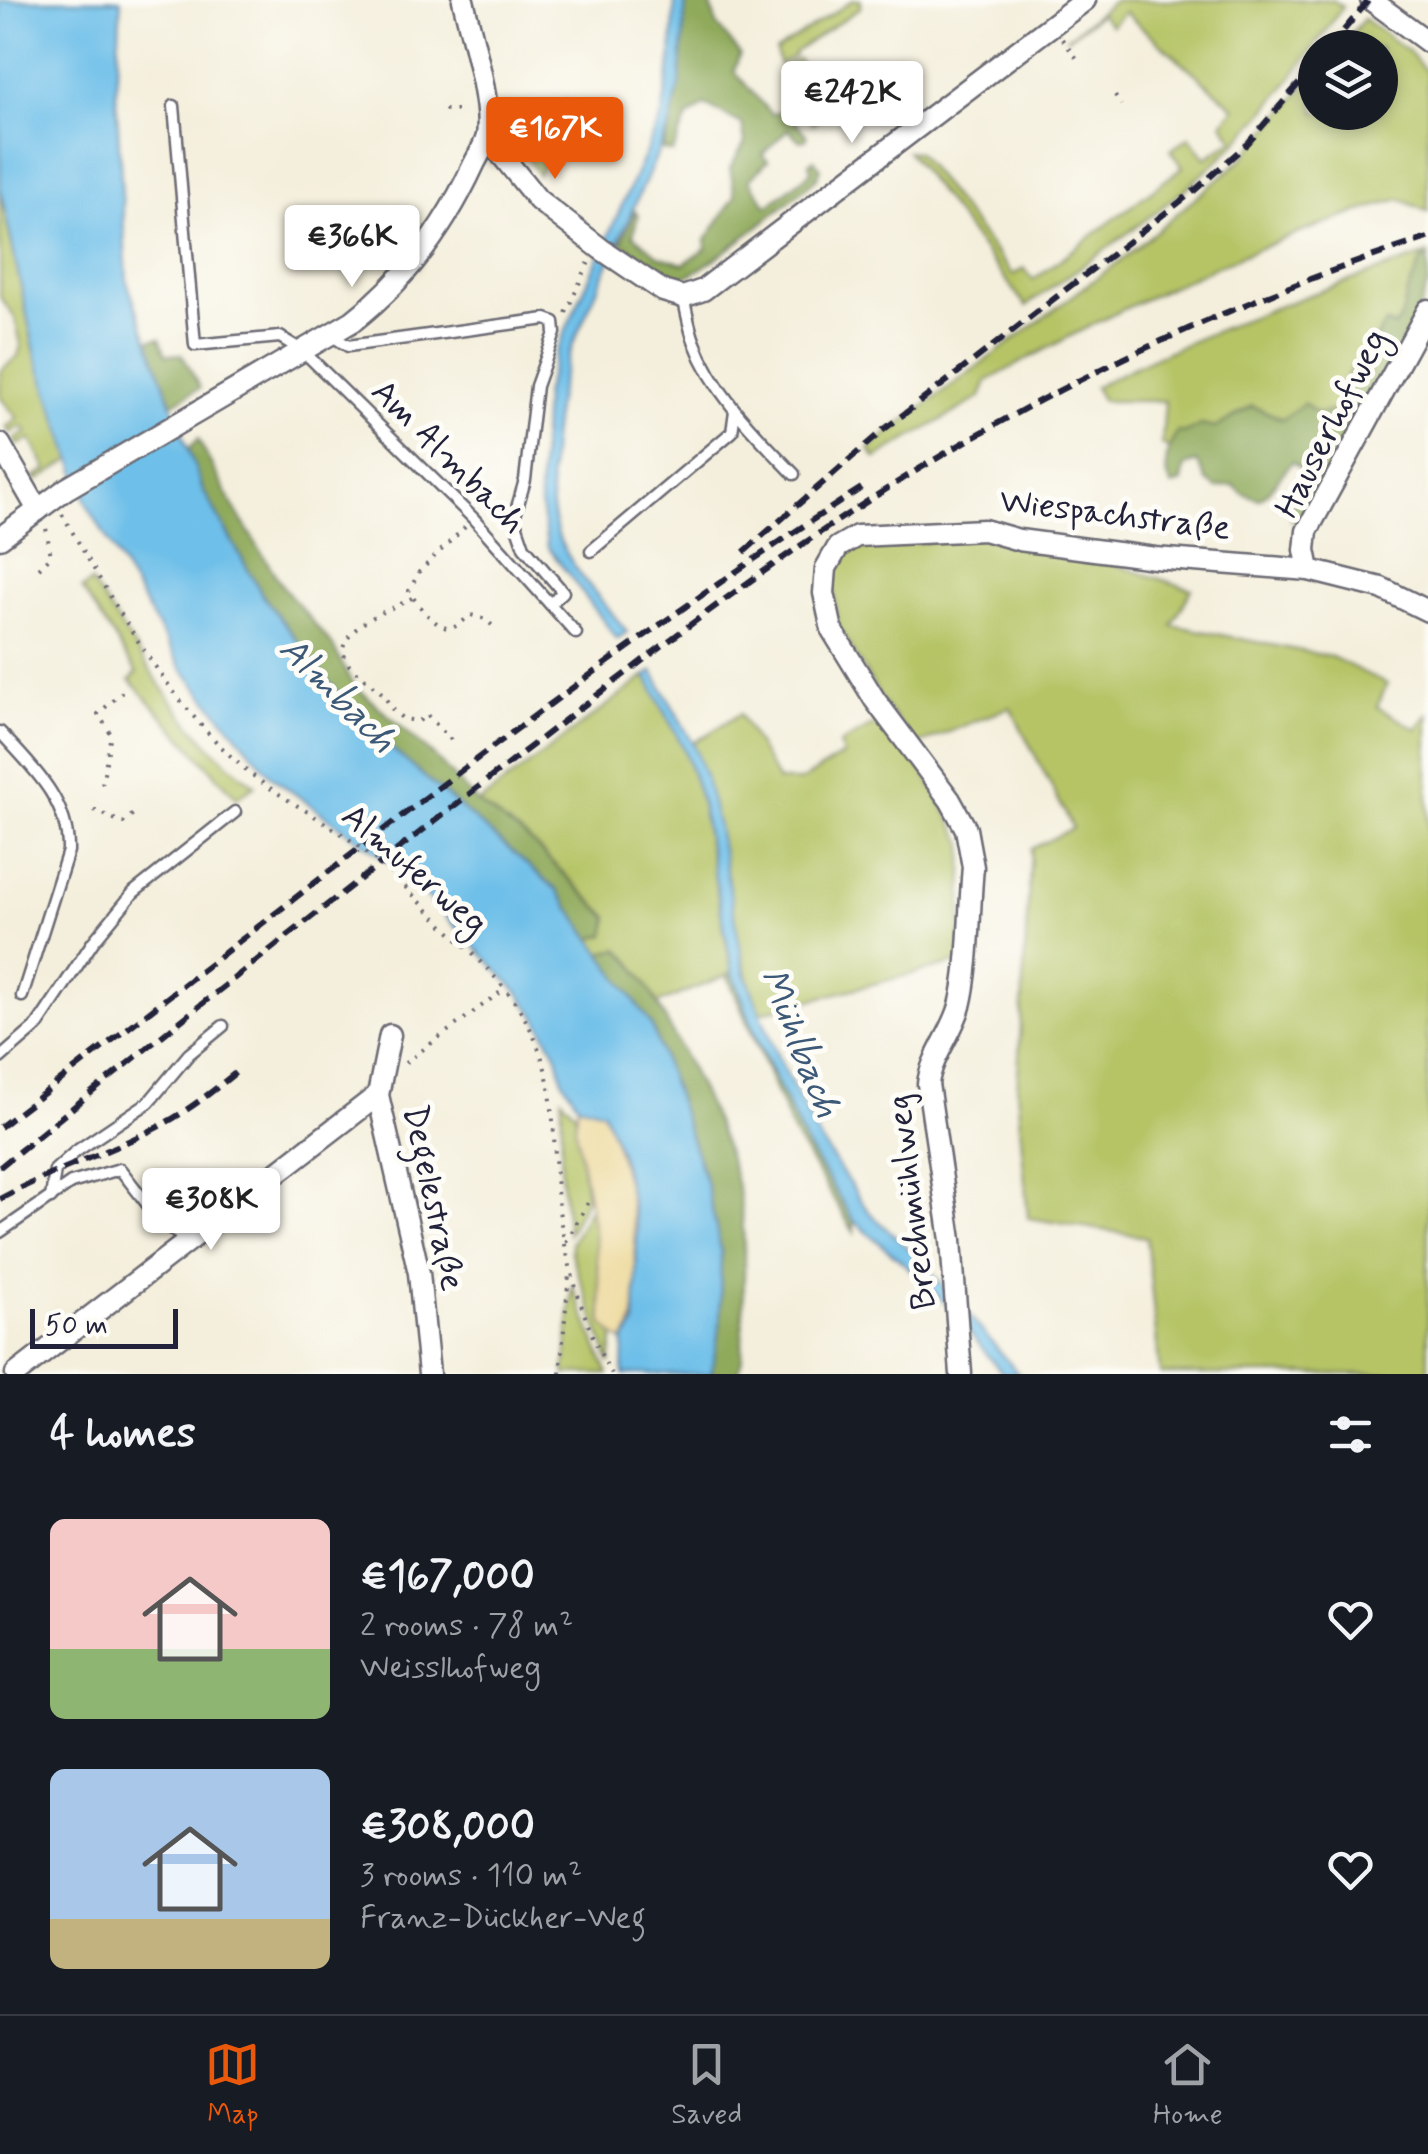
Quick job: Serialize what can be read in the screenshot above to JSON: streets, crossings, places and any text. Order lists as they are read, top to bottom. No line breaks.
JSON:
{"streets":{"street":["Hauserhofweg","Wiespachstraße","Degelestraße","Brechmühlweg"],"lane":["Am Almbach"],"path":["Almuferweg"]},"crossings":[["Hauserhofweg","Wiespachstraße"],["Wiespachstraße","Brechmühlweg"]],"water":["Almbach","Mühlbach"],"scale_bar":"50 m","page":{"price":["€242K","€167K","€366K","€308K"],"scale":"50 m","heading":"4 homes","list":[{"name":"€167,000","note":"2 rooms · 78 m² · Weisslhofweg"},{"name":"€308,000","note":"3 rooms · 110 m² · Franz-Dückher-Weg"}],"tabs":["Map","Saved","Home"]}}
